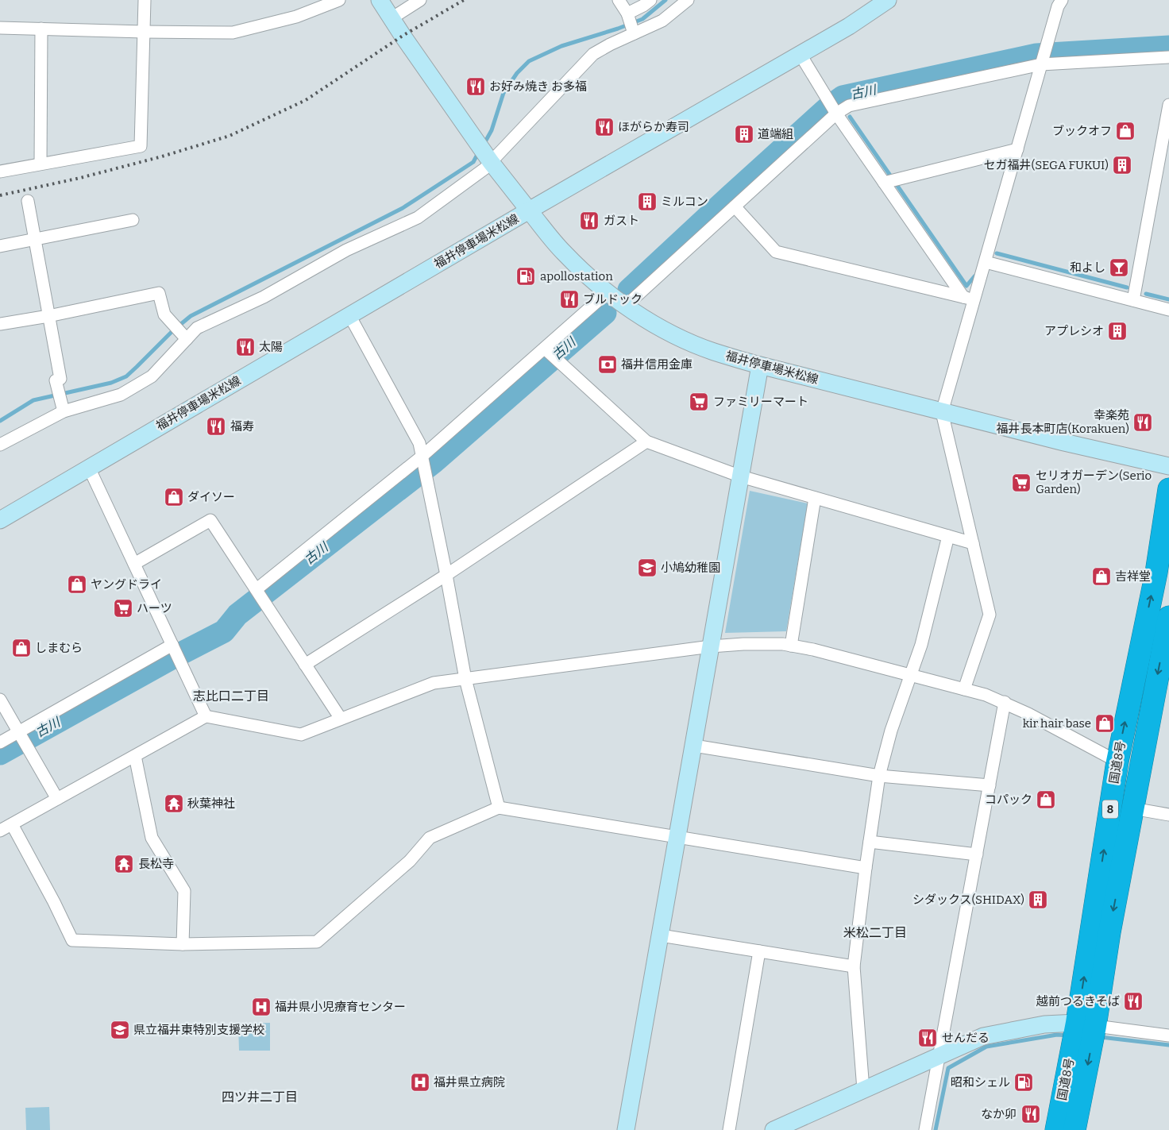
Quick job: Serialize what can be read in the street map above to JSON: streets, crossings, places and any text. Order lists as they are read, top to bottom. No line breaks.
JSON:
{"streets":{"highway":["国道8号","8"],"street":["福井停車場米松線"]},"districts":["志比口二丁目","米松二丁目","四ツ井二丁目"],"water":["古川"],"places":{"restaurant":["お好み焼き お多福","ほがらか寿司","ガスト","ブルドック","太陽","幸楽苑 福井長本町店(Korakuen)","福寿","越前つるきそば","せんだる","なか卯"],"shop":["ブックオフ","ダイソー","吉祥堂","ヤングドライ","しまむら","kir hair base","コパック"],"building":["道端組","セガ福井(SEGA FUKUI)","ミルコン","アプレシオ","シダックス(SHIDAX)"],"bar":["和よし"],"fuel station":["apollostation","昭和シェル"],"bank":["福井信用金庫"],"supermarket":["ファミリーマート","セリオガーデン(Serio Garden)","ハーツ"],"school or university":["小鳩幼稚園","県立福井東特別支援学校"],"temple":["秋葉神社","長松寺"],"hospital":["福井県小児療育センター","福井県立病院"]}}
